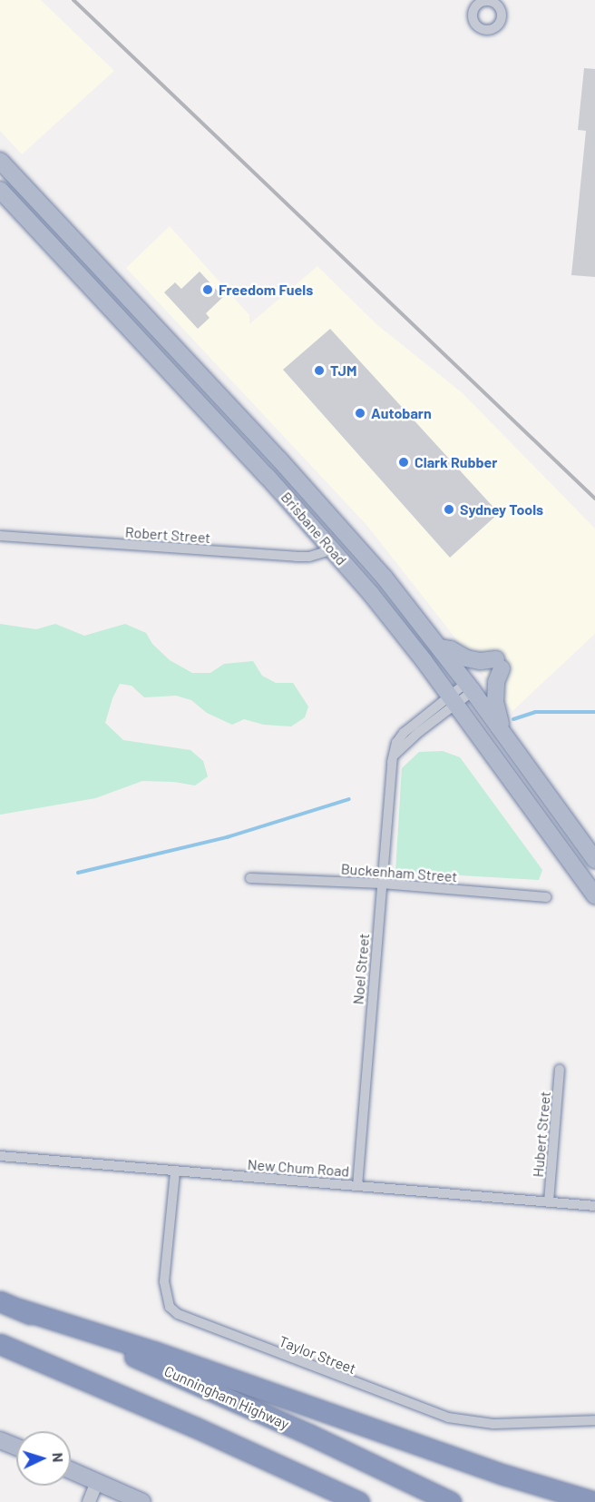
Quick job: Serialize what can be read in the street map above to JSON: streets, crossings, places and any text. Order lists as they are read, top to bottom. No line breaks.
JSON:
{"streets":{"highway":["Cunningham Highway"],"main road":["Brisbane Road"],"street":["Robert Street","Buckenham Street","Noel Street","Hubert Street","New Chum Road","Taylor Street"]},"crossings":[["Brisbane Road","Robert Street"],["Brisbane Road","Noel Street"],["Buckenham Street","Noel Street"],["Noel Street","New Chum Road"],["Hubert Street","New Chum Road"],["New Chum Road","Taylor Street"]],"places":["Freedom Fuels","TJM","Autobarn","Clark Rubber","Sydney Tools"],"north":"right"}
